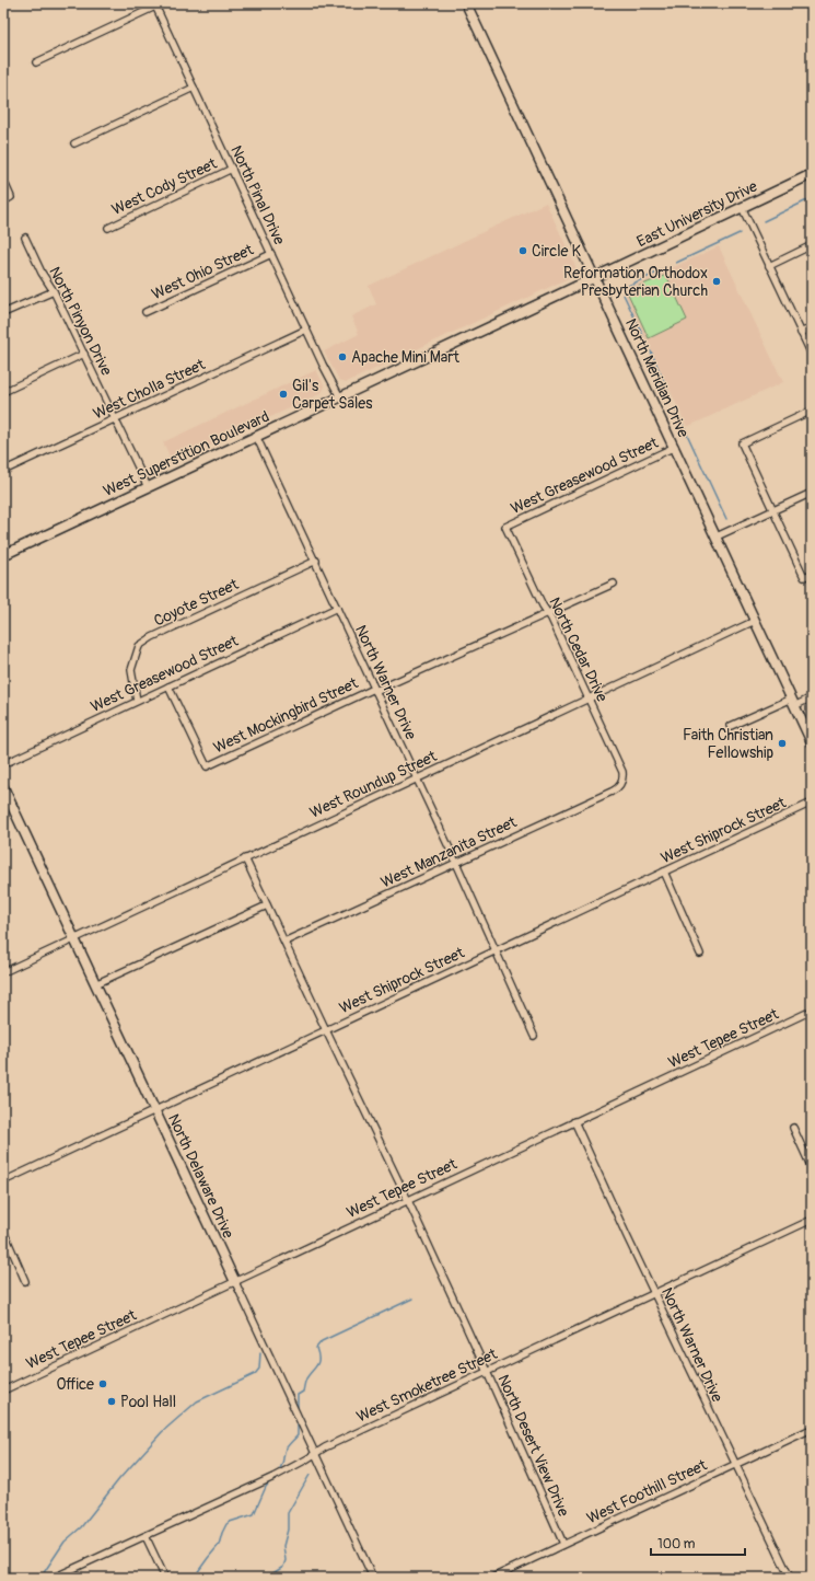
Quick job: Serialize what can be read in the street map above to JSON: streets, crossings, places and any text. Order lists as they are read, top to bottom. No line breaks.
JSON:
{"streets":{"street":["West Cody Street","North Pinal Drive","East University Drive","West Ohio Street","North Pinyon Drive","North Meridian Drive","West Cholla Street","West Superstition Boulevard","West Greasewood Street","Coyote Street","North Cedar Drive","North Warner Drive","West Mockingbird Street","West Roundup Street","West Shiprock Street","West Manzanita Street","West Tepee Street","North Delaware Drive","West Smoketree Street","North Desert View Drive","West Foothill Street"]},"crossings":[["West Cody Street","North Pinal Drive"],["North Pinal Drive","West Ohio Street"],["North Pinal Drive","West Cholla Street"],["North Pinal Drive","West Superstition Boulevard"],["East University Drive","North Meridian Drive"],["East University Drive","West Superstition Boulevard"],["North Pinyon Drive","West Cholla Street"],["North Pinyon Drive","West Superstition Boulevard"],["North Meridian Drive","West Superstition Boulevard"],["North Meridian Drive","West Greasewood Street"],["North Meridian Drive","West Roundup Street"],["West Superstition Boulevard","North Warner Drive"],["West Greasewood Street","Coyote Street"],["West Greasewood Street","North Cedar Drive"],["West Greasewood Street","North Warner Drive"],["West Greasewood Street","West Mockingbird Street"],["Coyote Street","North Warner Drive"],["North Cedar Drive","West Mockingbird Street"],["North Cedar Drive","West Roundup Street"],["North Cedar Drive","West Manzanita Street"],["North Warner Drive","West Mockingbird Street"],["North Warner Drive","West Roundup Street"],["North Warner Drive","West Shiprock Street"],["North Warner Drive","West Manzanita Street"],["North Warner Drive","West Tepee Street"],["North Warner Drive","West Smoketree Street"],["North Warner Drive","West Foothill Street"],["West Roundup Street","North Delaware Drive"],["West Roundup Street","North Desert View Drive"],["West Shiprock Street","North Delaware Drive"],["West Shiprock Street","North Desert View Drive"],["West Manzanita Street","North Desert View Drive"],["West Tepee Street","North Delaware Drive"],["West Tepee Street","North Desert View Drive"],["North Delaware Drive","West Smoketree Street"],["West Smoketree Street","North Desert View Drive"],["North Desert View Drive","West Foothill Street"]],"places":["Circle K","Reformation Orthodox Presbyterian Church","Apache Mini Mart","Gil's Carpet Sales","Faith Christian Fellowship","Office","Pool Hall"],"scale_bar":"100 m"}
